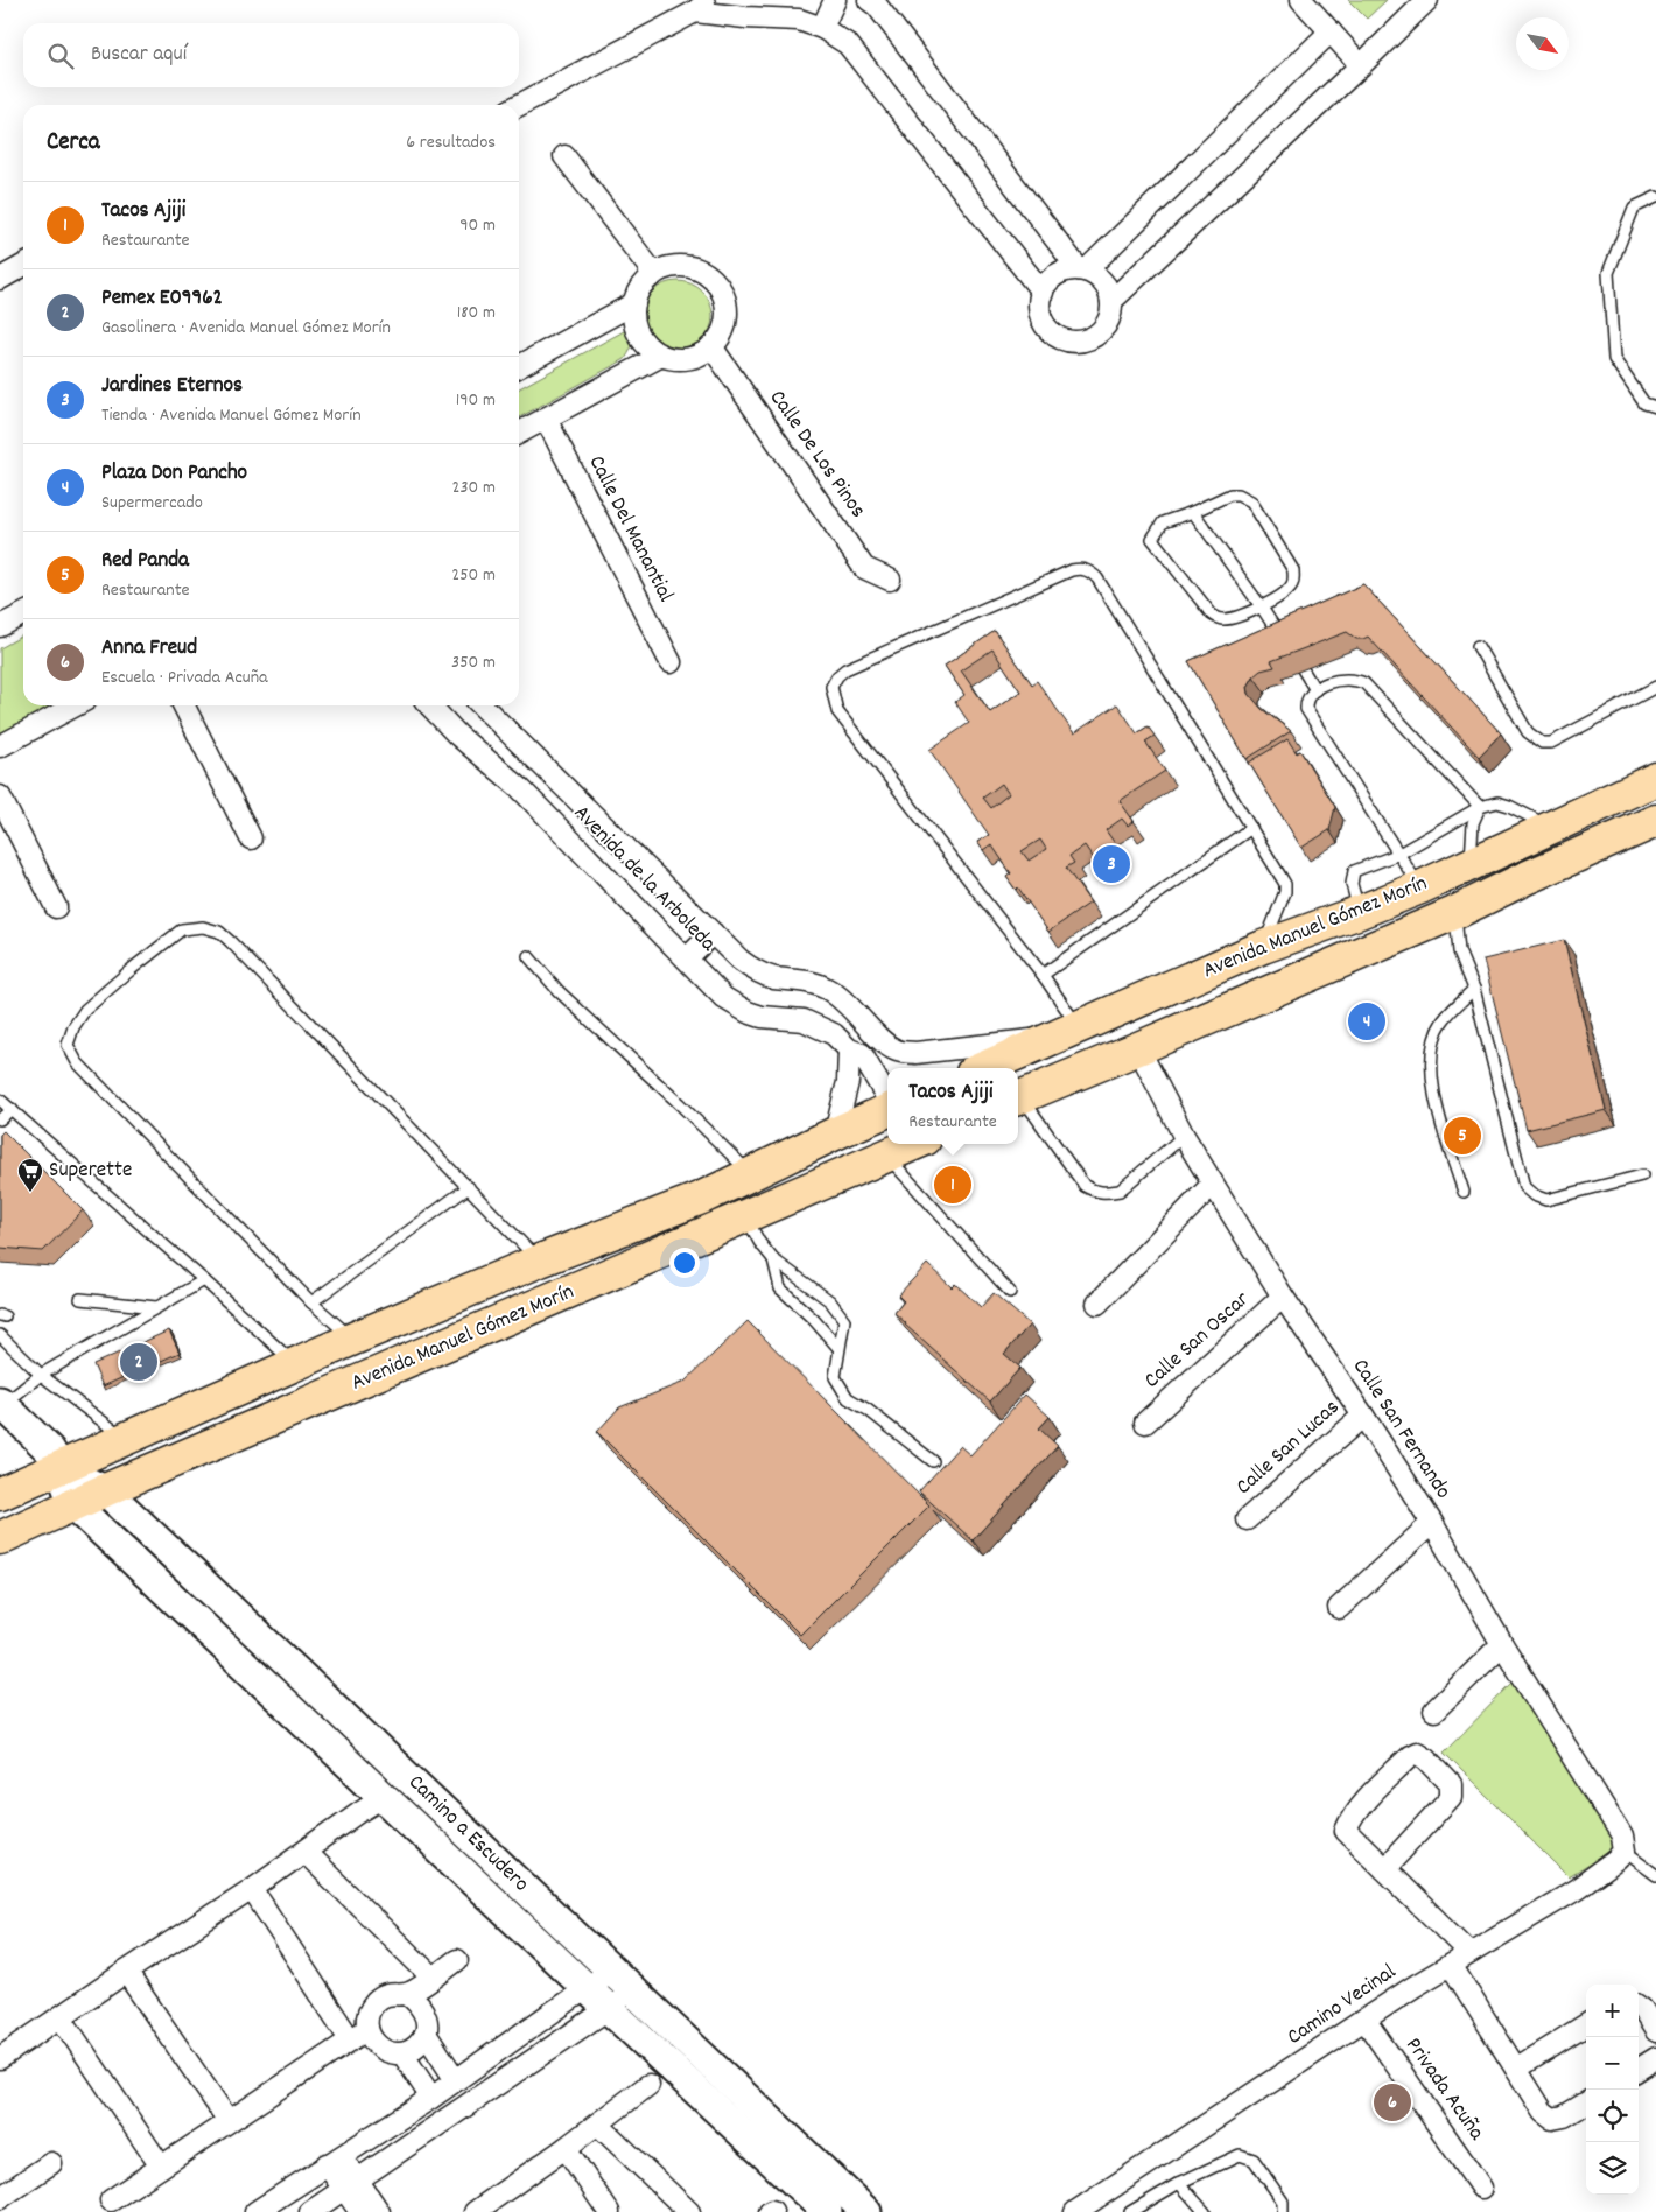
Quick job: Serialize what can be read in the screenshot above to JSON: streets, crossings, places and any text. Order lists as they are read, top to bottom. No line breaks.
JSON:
{"streets":{"main road":["Avenida Manuel Gómez Morín"],"street":["Calle De Los Pinos","Calle Del Manantial","Avenida de la Arboleda","Calle San Oscar","Calle San Fernando","Calle San Lucas","Camino a Escudero","Camino Vecinal","Privada Acuña"]},"crossings":[["Avenida Manuel Gómez Morín","Calle San Fernando"],["Avenida Manuel Gómez Morín","Camino a Escudero"],["Calle San Oscar","Calle San Fernando"],["Calle San Fernando","Calle San Lucas"],["Calle San Fernando","Camino Vecinal"],["Camino Vecinal","Privada Acuña"]],"places":{"supermarket":["Superette"]},"north":"bottom right","page":{"search":"Buscar aquí","heading":["Cerca","6 resultados"],"list":[{"mark":"1","name":"Tacos Ajiji","note":"Restaurante","value":"90 m"},{"mark":"2","name":"Pemex E09962","note":"Gasolinera · Avenida Manuel Gómez Morín","value":"180 m"},{"mark":"3","name":"Jardines Eternos","note":"Tienda · Avenida Manuel Gómez Morín","value":"190 m"},{"mark":"4","name":"Plaza Don Pancho","note":"Supermercado","value":"230 m"},{"mark":"5","name":"Red Panda","note":"Restaurante","value":"250 m"},{"mark":"6","name":"Anna Freud","note":"Escuela · Privada Acuña","value":"350 m"}],"pins":["3","4","5","1","2","6"],"popup":["Tacos Ajiji","Restaurante"],"map_buttons":["+","−"]}}
